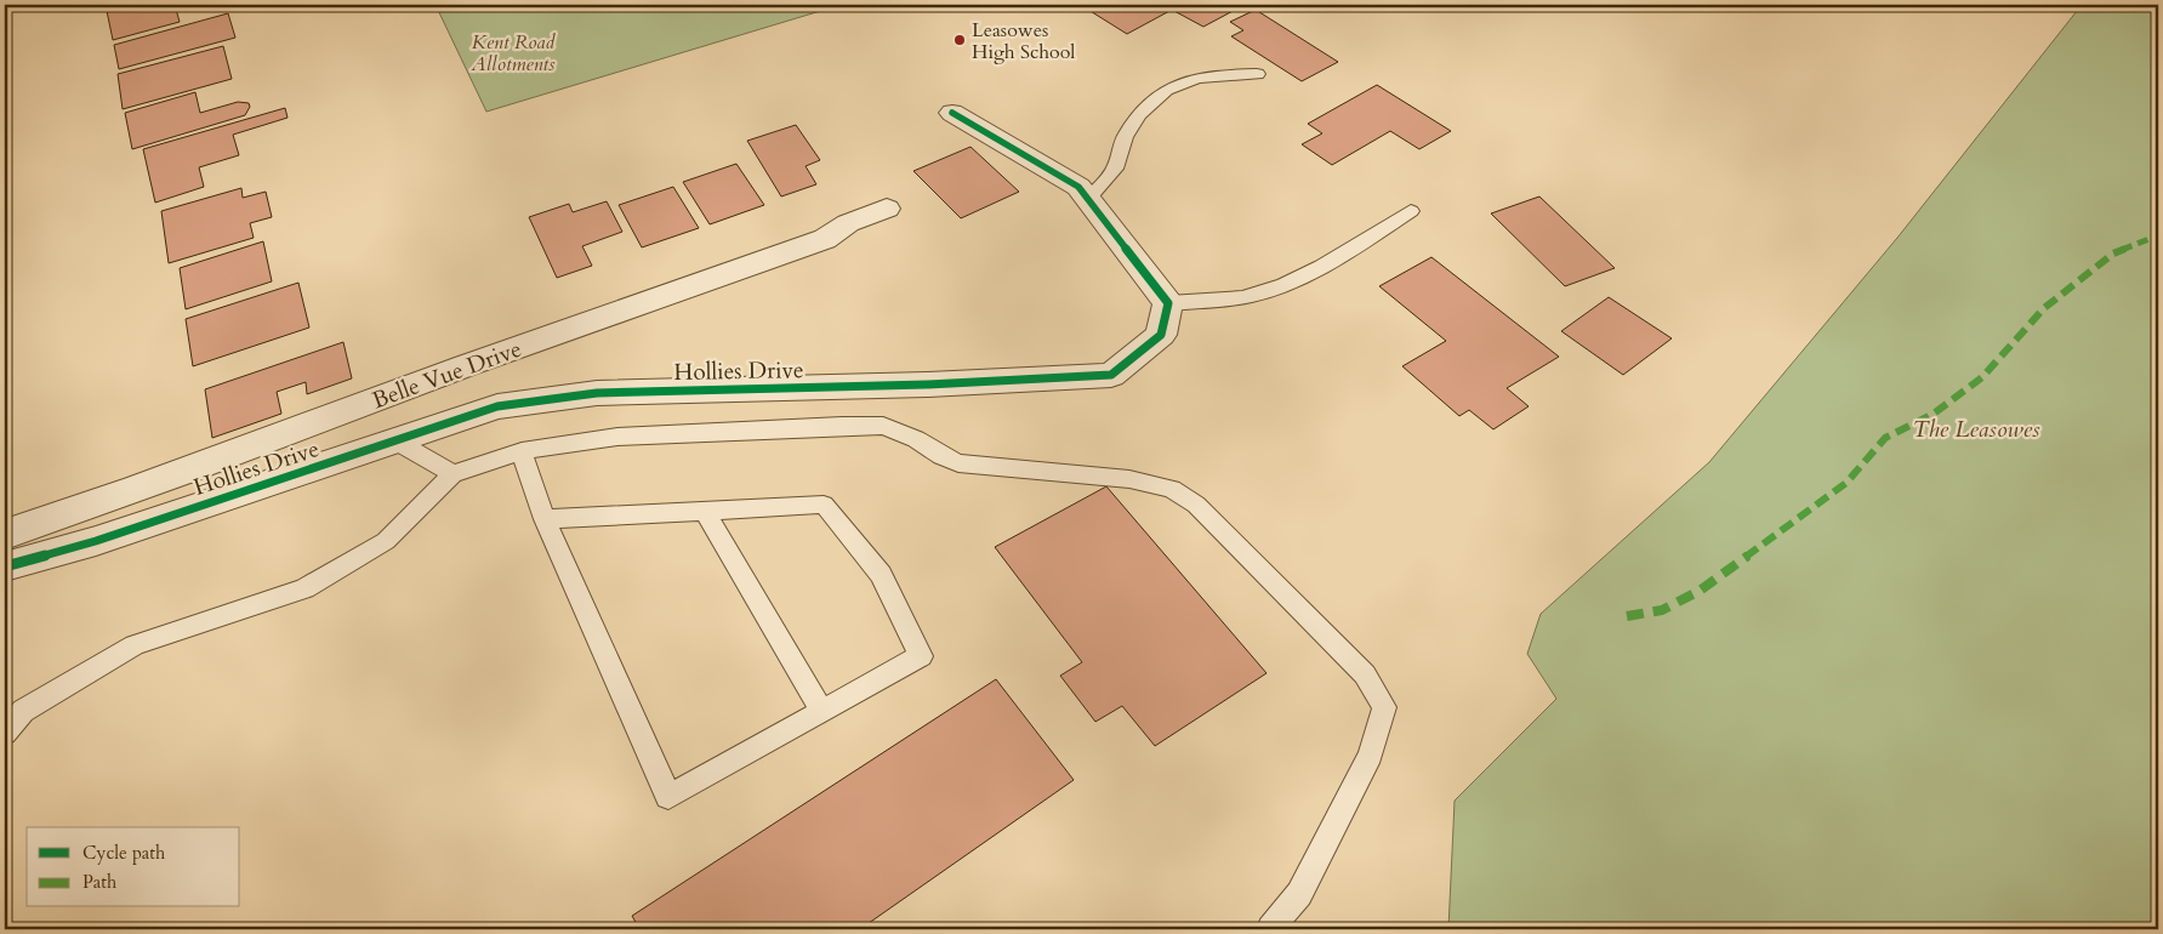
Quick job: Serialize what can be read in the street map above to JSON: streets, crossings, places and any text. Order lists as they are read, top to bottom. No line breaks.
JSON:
{"streets":{"street":["Hollies Drive","Belle Vue Drive"]},"parks":["Kent Road Allotments","The Leasowes"],"places":["Leasowes High School"],"legend":["Cycle path","Path"]}
